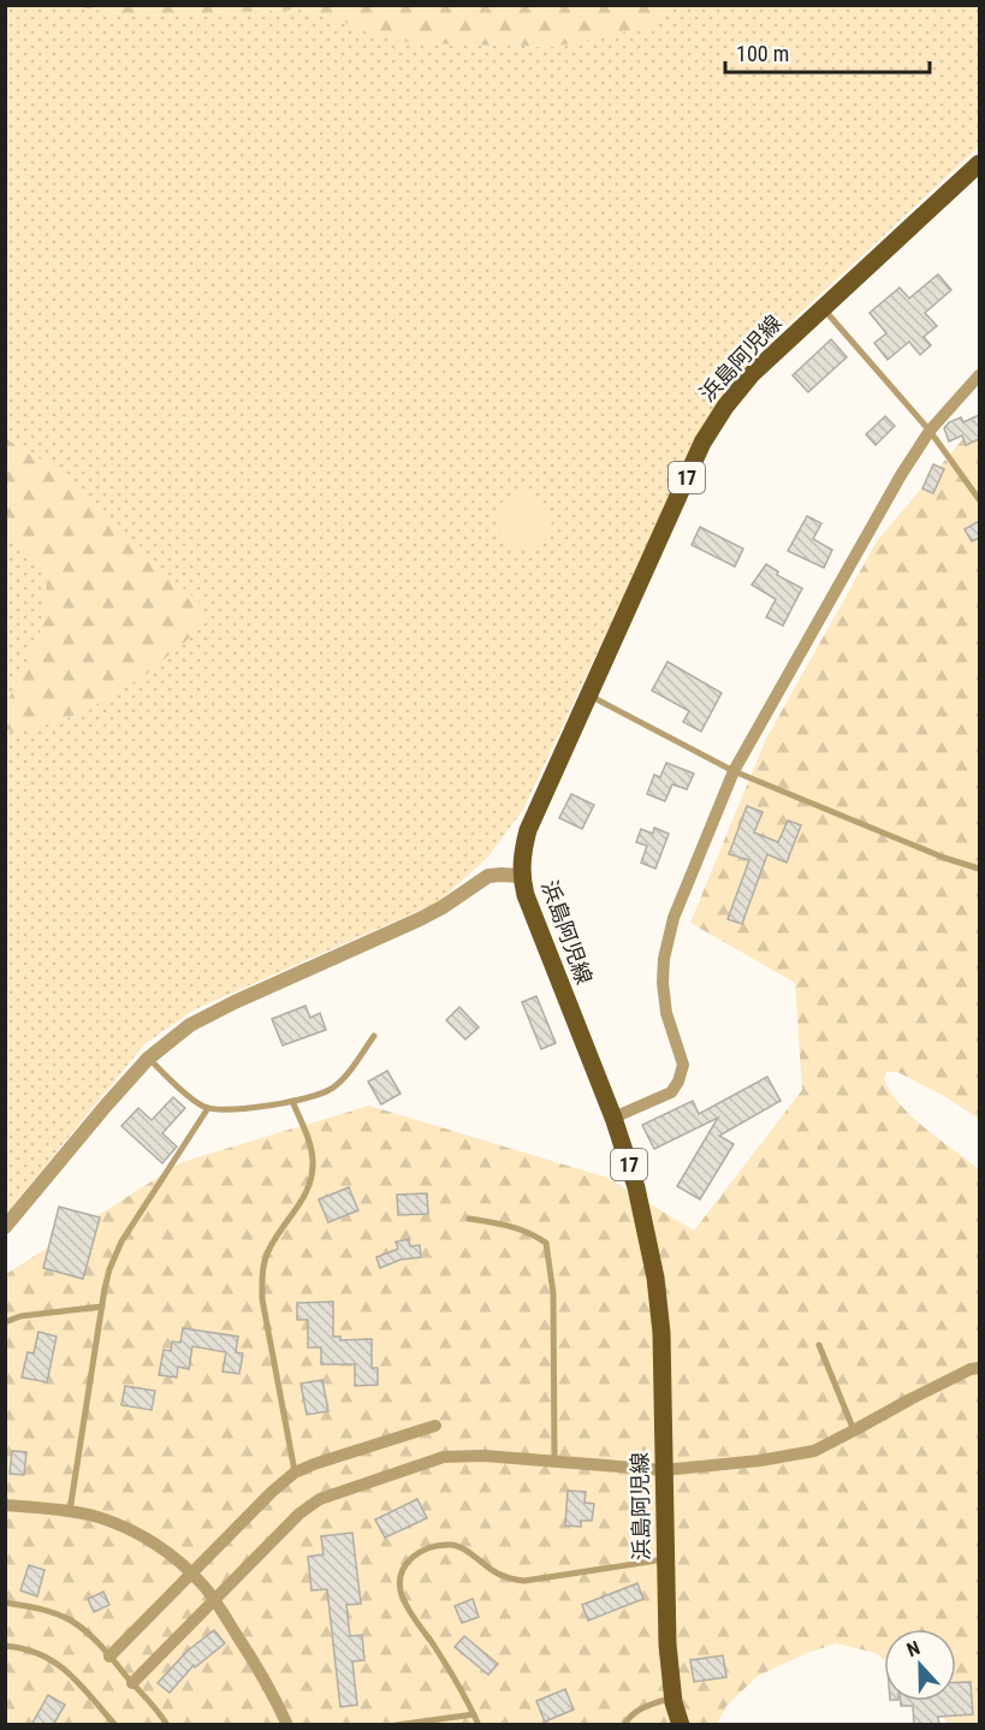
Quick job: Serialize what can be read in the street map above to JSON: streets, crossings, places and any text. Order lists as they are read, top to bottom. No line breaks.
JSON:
{"streets":{"main road":["浜島阿児線","17"]},"scale_bar":"100 m","north":"top"}
